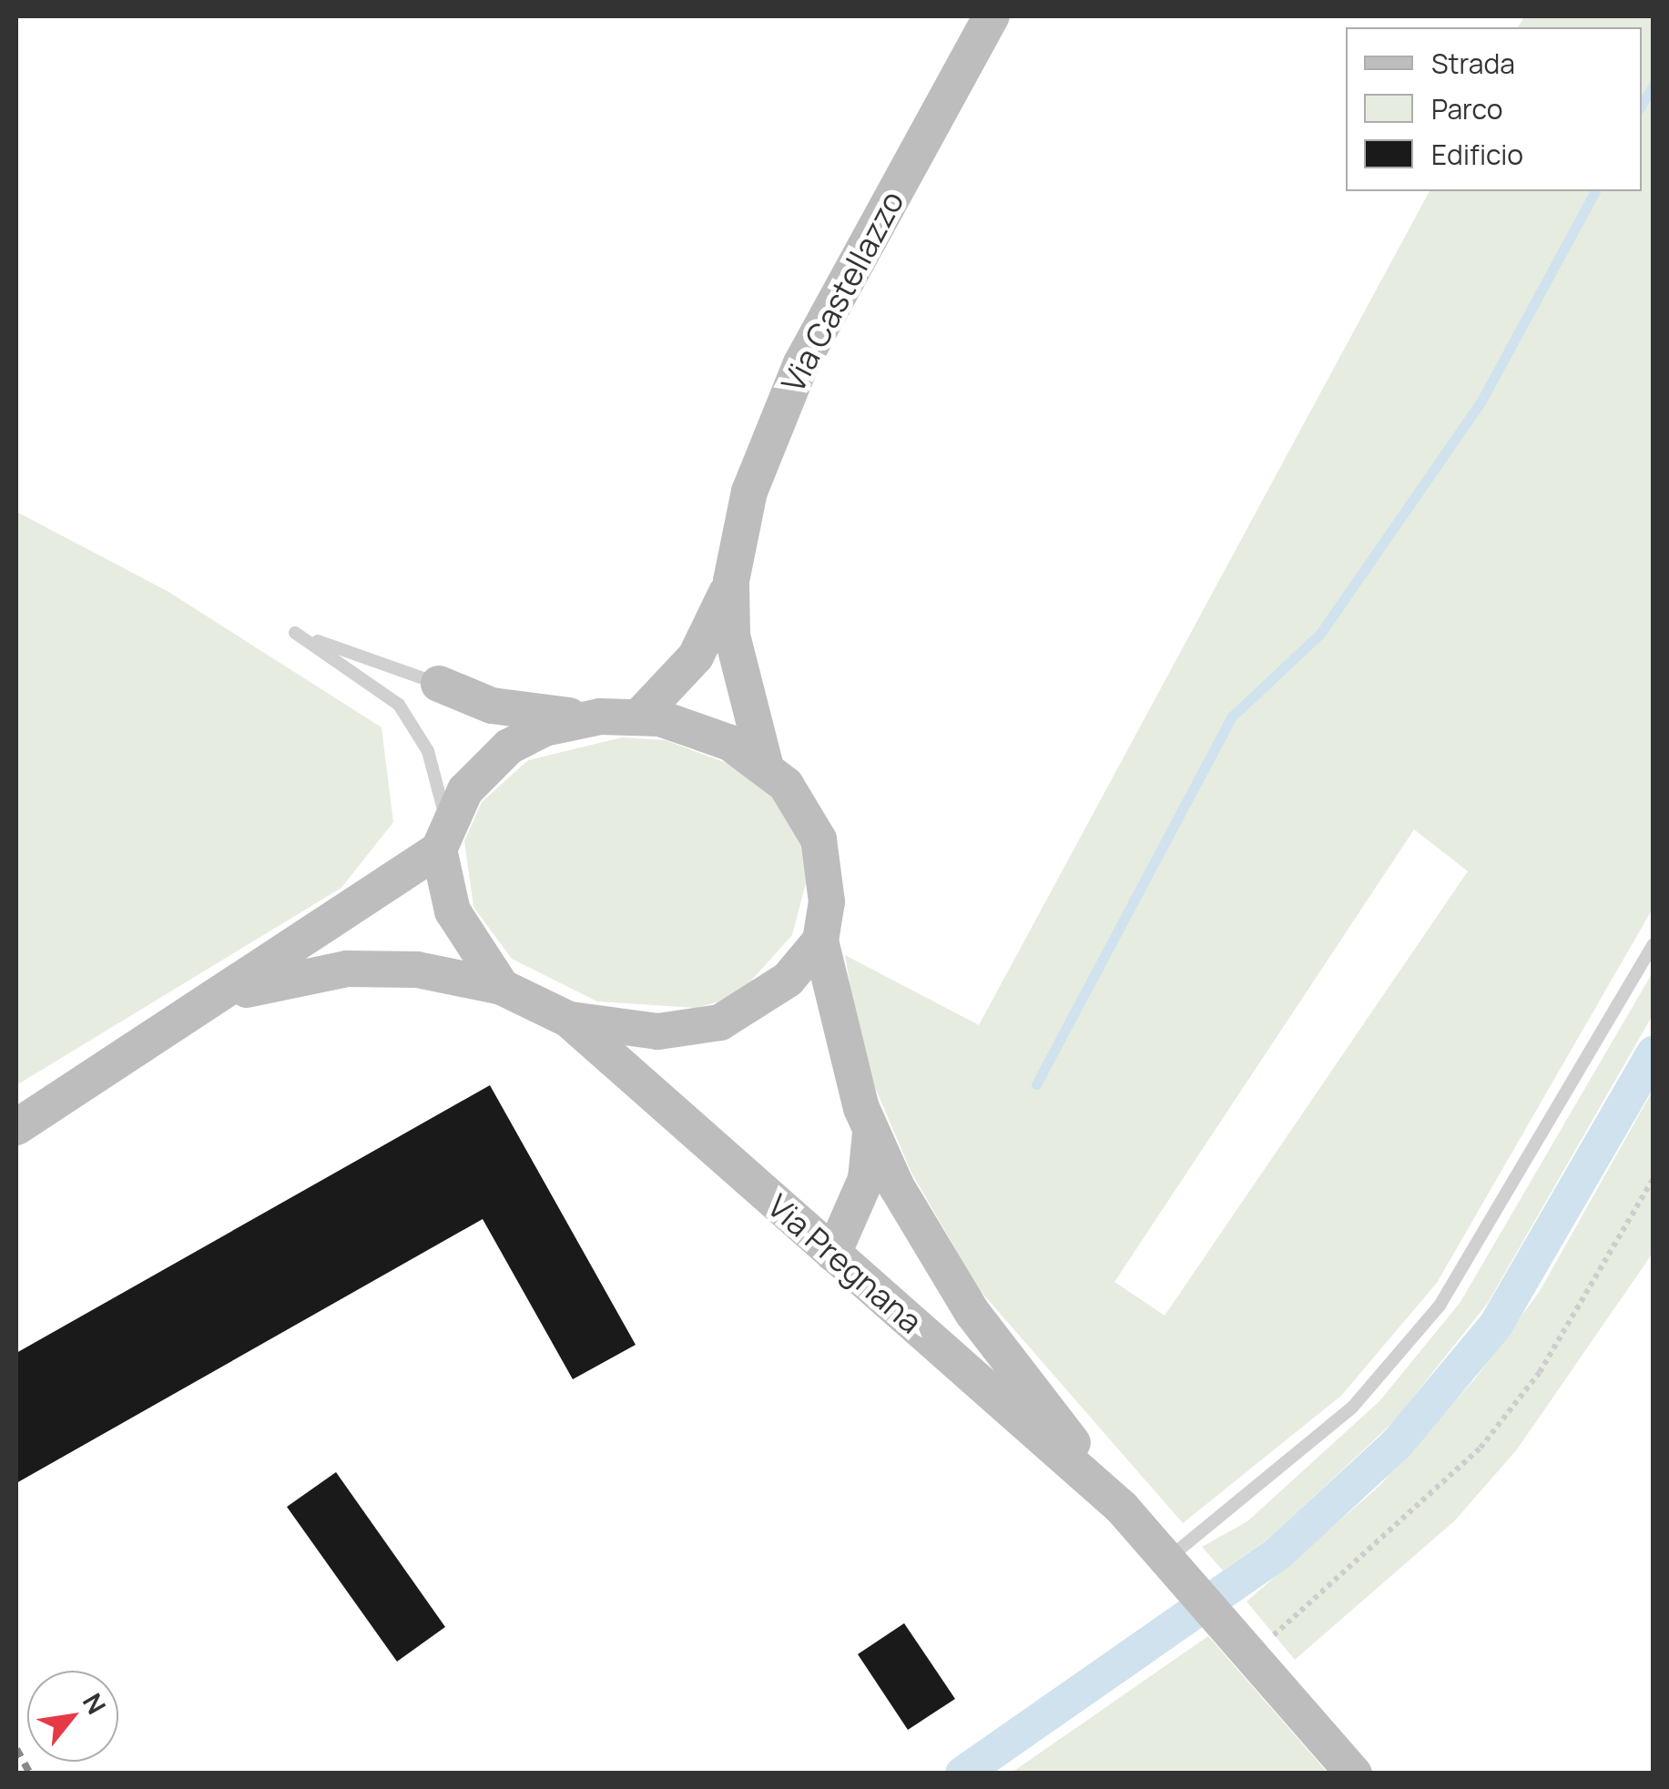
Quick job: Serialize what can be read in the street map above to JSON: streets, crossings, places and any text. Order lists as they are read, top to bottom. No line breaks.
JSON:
{"streets":{"street":["Via Castellazzo","Via Pregnana"]},"legend":["Strada","Parco","Edificio"],"north":"top right"}
